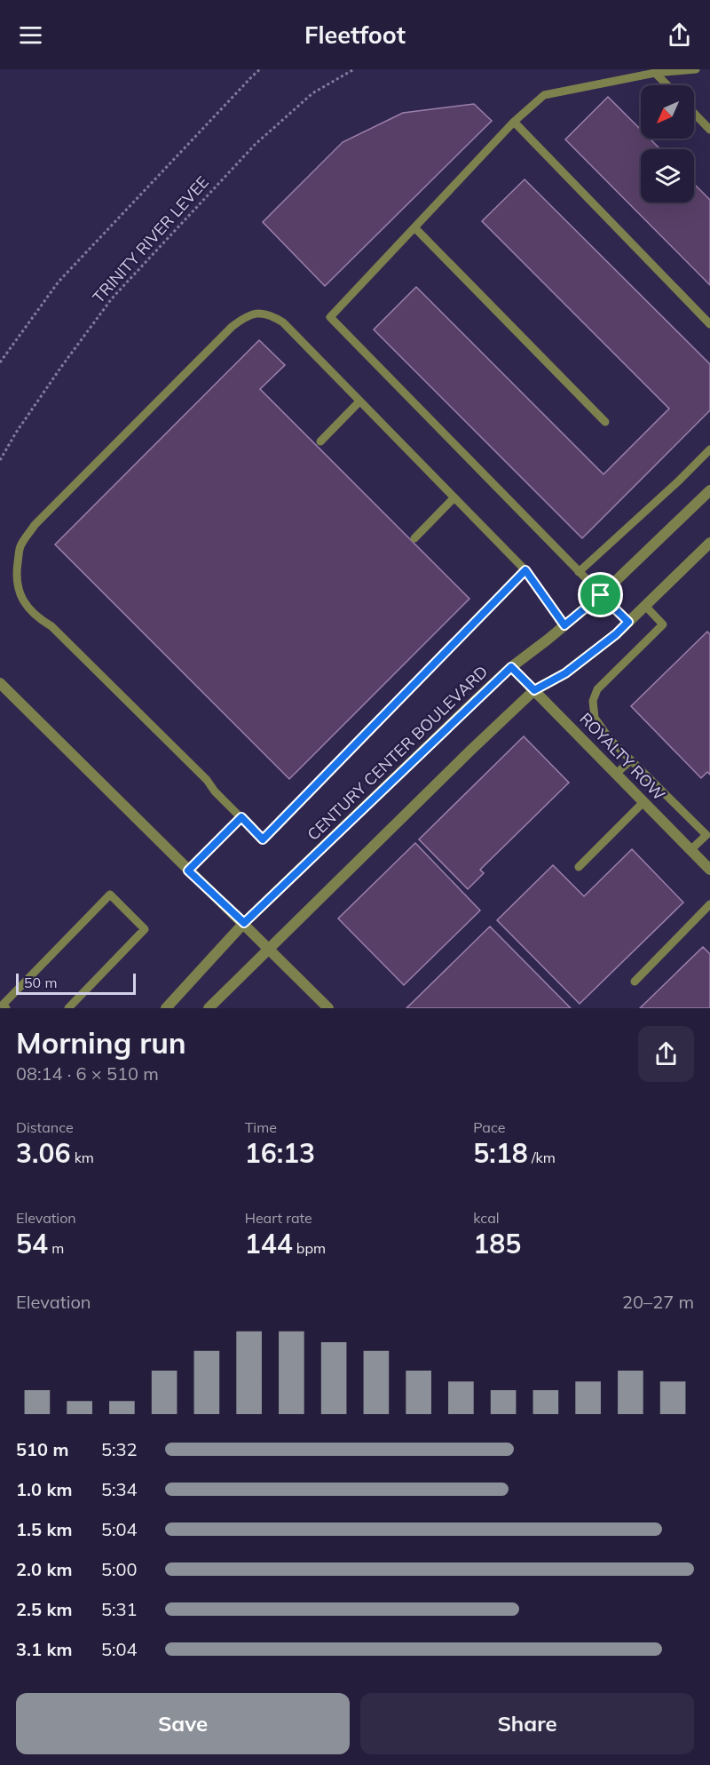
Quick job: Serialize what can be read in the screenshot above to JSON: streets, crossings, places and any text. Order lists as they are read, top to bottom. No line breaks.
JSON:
{"streets":{"street":["CENTURY CENTER BOULEVARD","ROYALTY ROW"],"path":["TRINITY RIVER LEVEE"]},"crossings":[["CENTURY CENTER BOULEVARD","ROYALTY ROW"]],"scale_bar":"50 m","north":"bottom left","page":{"header":"Fleetfoot","scale":"50 m","heading":["Morning run","08:14 · 6 × 510 m"],"stats":[["Distance","3.06 km"],["Time","16:13"],["Pace","5:18 /km"],["Elevation","54 m"],["Heart rate","144 bpm"],["kcal","185"]],"chart":["Elevation","20–27 m"],"list":[{"name":"510 m","note":"5:32"},{"name":"1.0 km","note":"5:34"},{"name":"1.5 km","note":"5:04"},{"name":"2.0 km","note":"5:00"},{"name":"2.5 km","note":"5:31"},{"name":"3.1 km","note":"5:04"}],"buttons":["Save","Share"]}}
